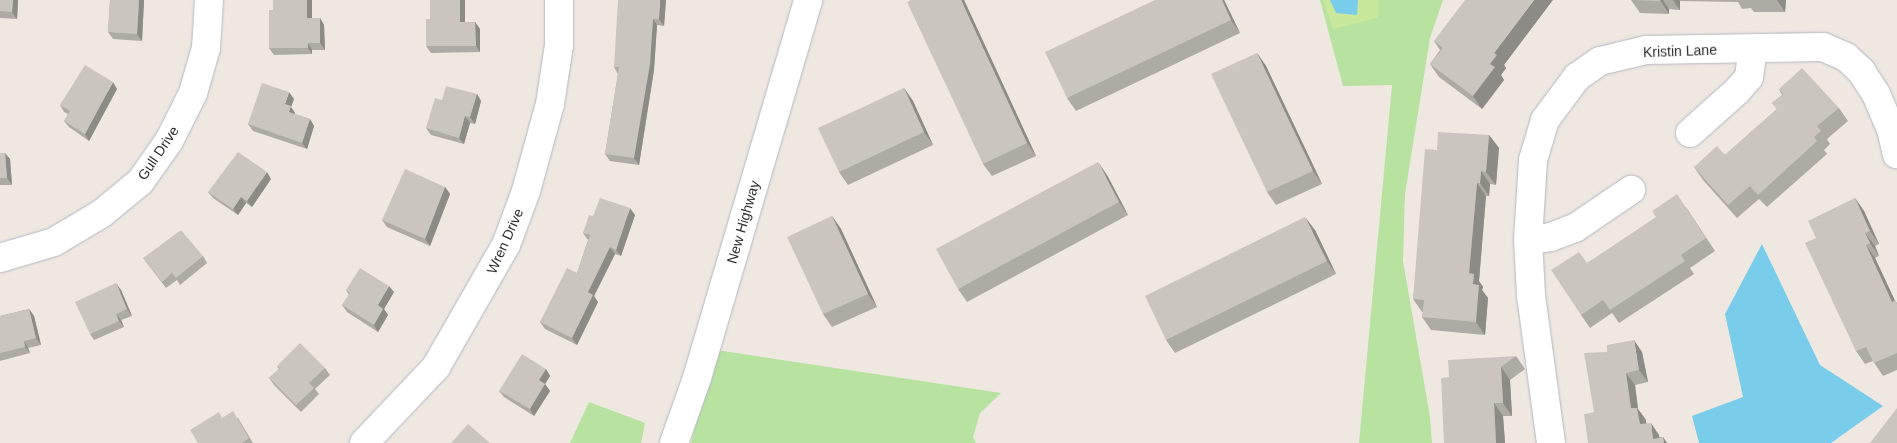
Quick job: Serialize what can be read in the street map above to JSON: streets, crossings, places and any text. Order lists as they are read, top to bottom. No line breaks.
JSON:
{"streets":{"street":["Kristin Lane","Gull Drive","New Highway","Wren Drive"]}}
